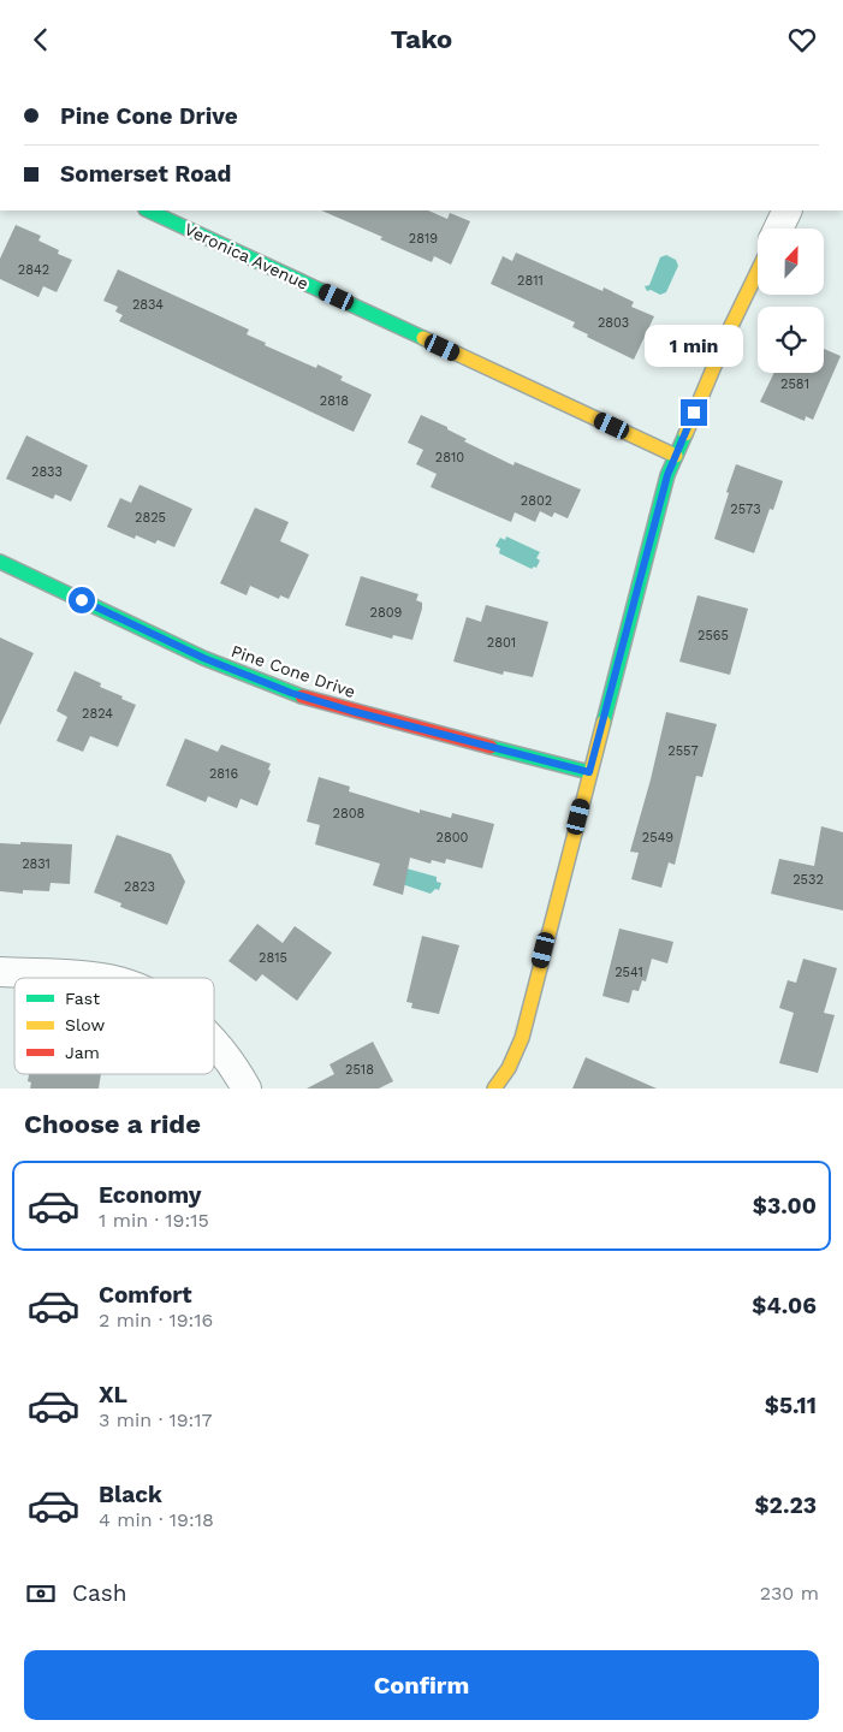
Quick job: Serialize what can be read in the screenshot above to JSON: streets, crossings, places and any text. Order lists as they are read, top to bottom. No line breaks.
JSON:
{"streets":{"street":["Veronica Avenue","Pine Cone Drive"]},"house_numbers":["2819","2842","2811","2834","2803","2581","2818","2810","2833","2802","2573","2825","2809","2565","2801","2824","2557","2816","2808","2800","2549","2831","2532","2823","2815","2541","2518"],"legend":["Fast","Slow","Jam"],"north":"top","page":{"header":"Tako","banner":["Pine Cone Drive","Somerset Road"],"bubble":"1 min","heading":"Choose a ride","list":[{"name":"Economy","note":"1 min · 19:15","value":"$3.00"},{"name":"Comfort","note":"2 min · 19:16","value":"$4.06"},{"name":"XL","note":"3 min · 19:17","value":"$5.11"},{"name":"Black","note":"4 min · 19:18","value":"$2.23"}],"pay":["Cash","230 m"],"buttons":"Confirm"}}
